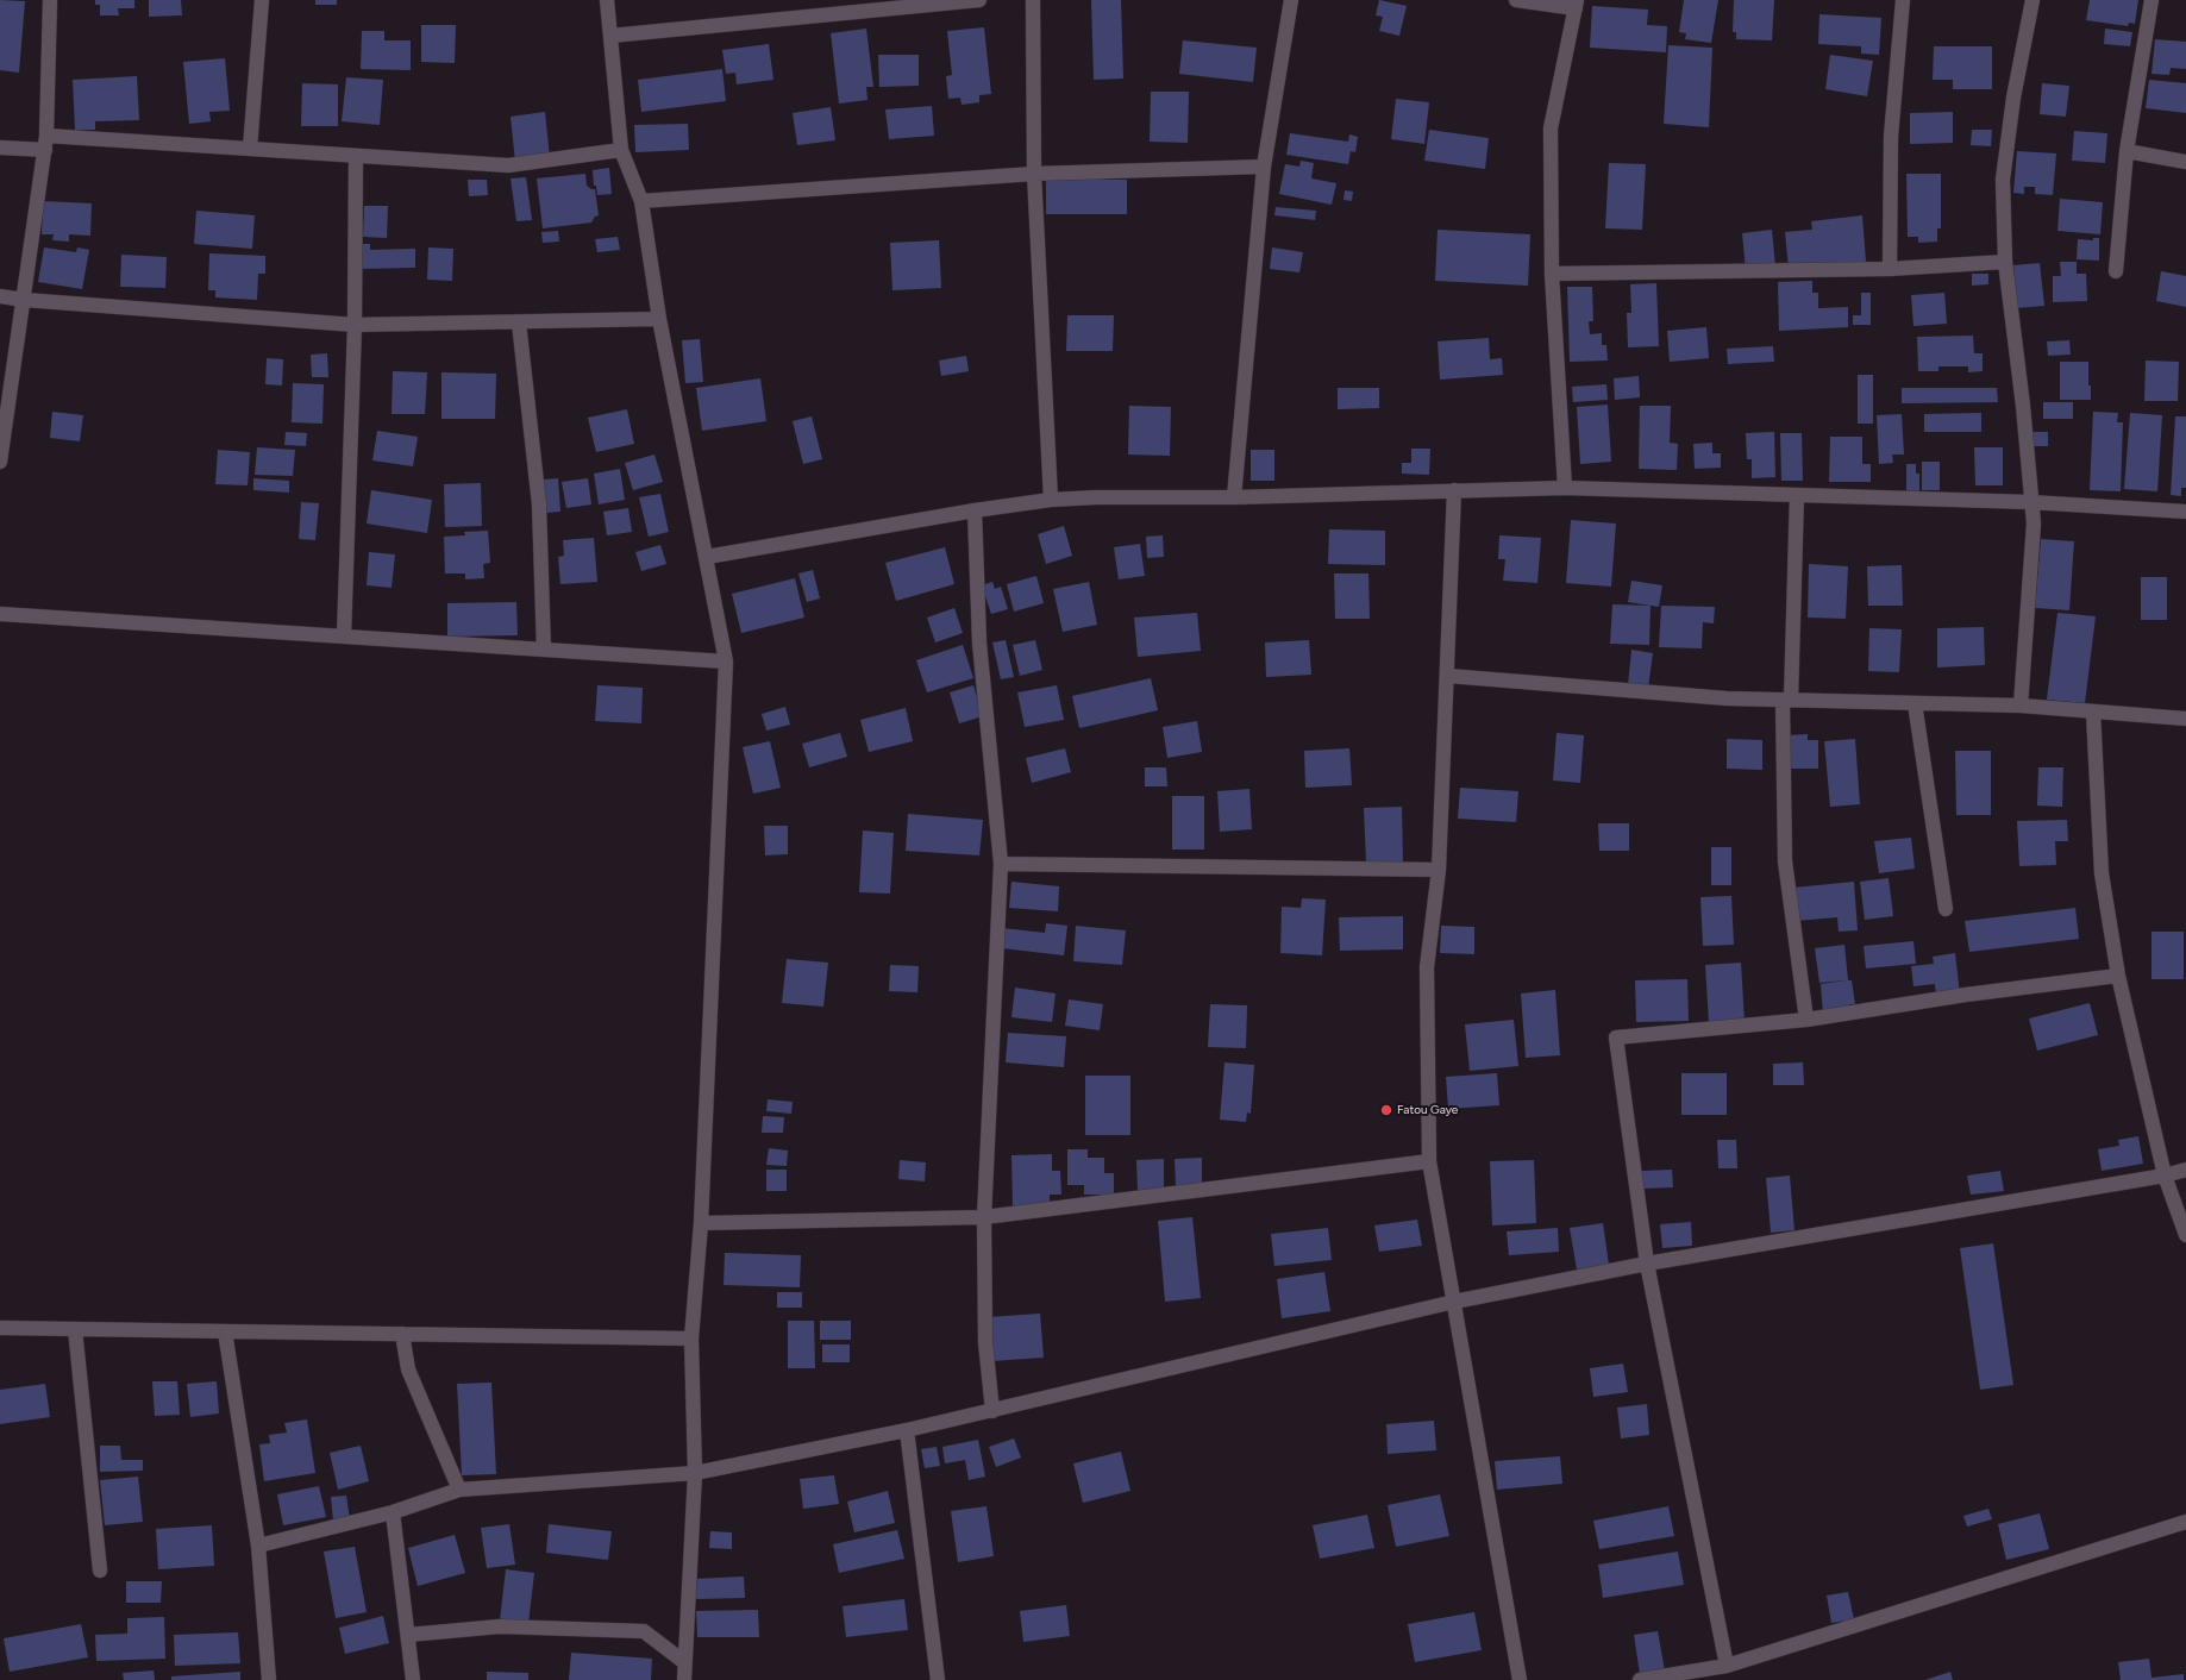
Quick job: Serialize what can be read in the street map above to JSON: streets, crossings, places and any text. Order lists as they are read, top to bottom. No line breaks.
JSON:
{"places":["Fatou Gaye"]}
